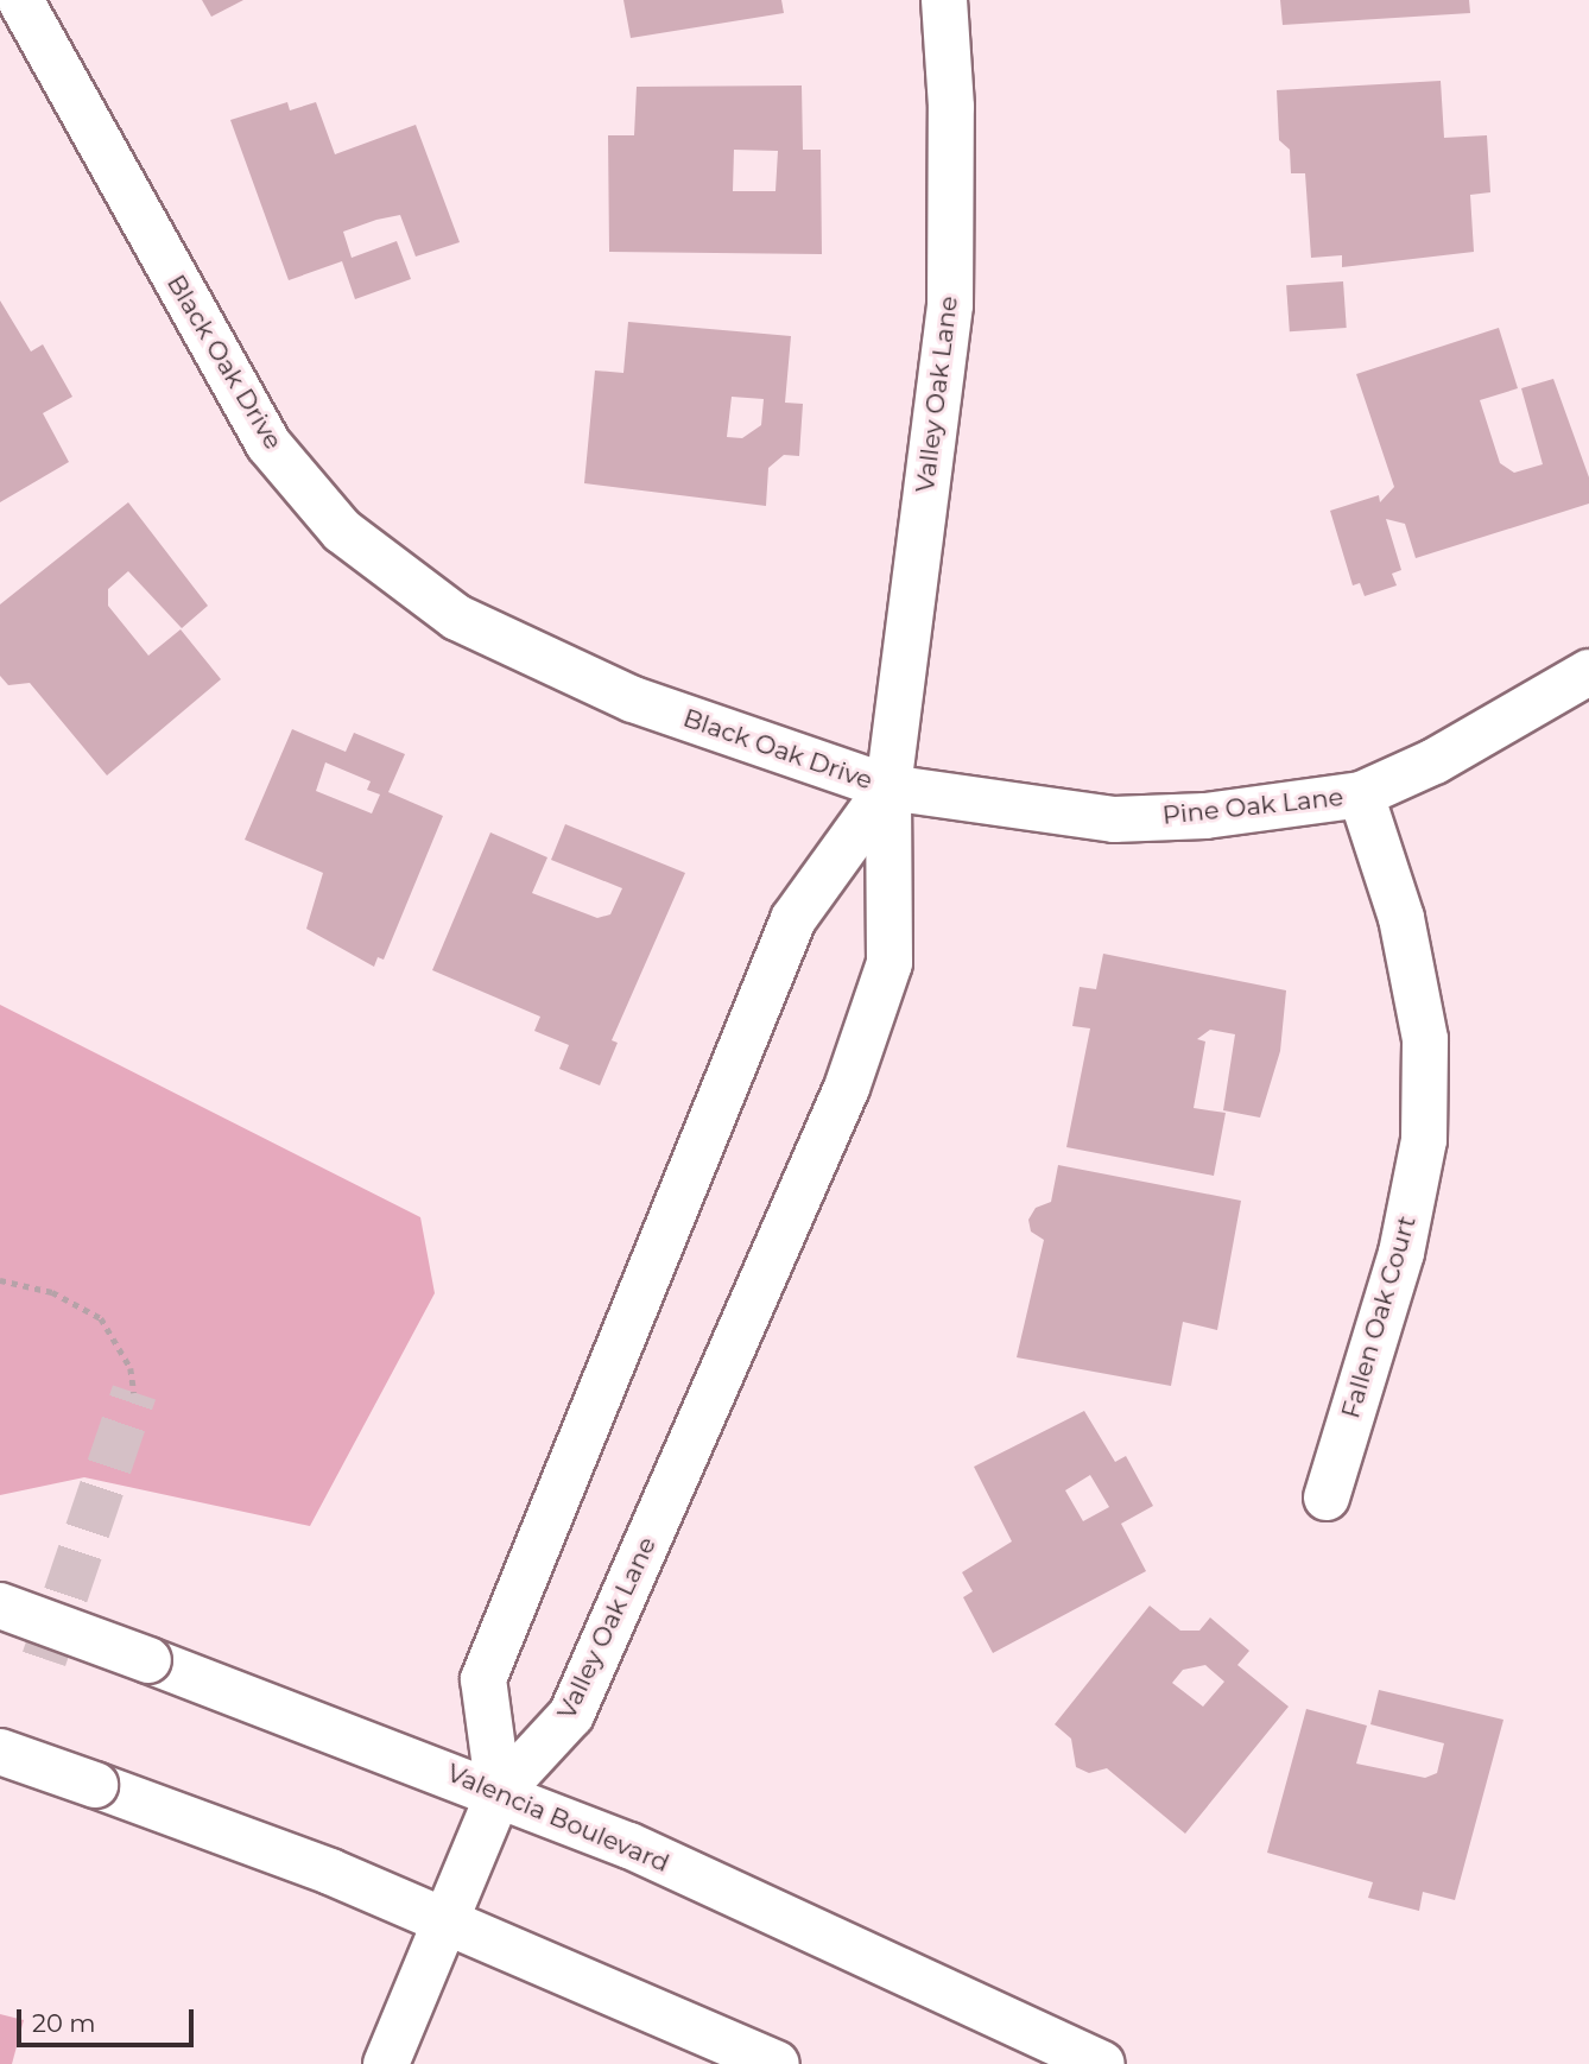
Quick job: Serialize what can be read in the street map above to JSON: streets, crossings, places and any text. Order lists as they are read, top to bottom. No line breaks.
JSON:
{"streets":{"street":["Black Oak Drive","Valley Oak Lane","Pine Oak Lane","Fallen Oak Court","Valencia Boulevard"]},"crossings":[["Black Oak Drive","Valley Oak Lane"],["Black Oak Drive","Pine Oak Lane"],["Valley Oak Lane","Pine Oak Lane"],["Valley Oak Lane","Valencia Boulevard"],["Pine Oak Lane","Fallen Oak Court"]],"scale_bar":"20 m"}
